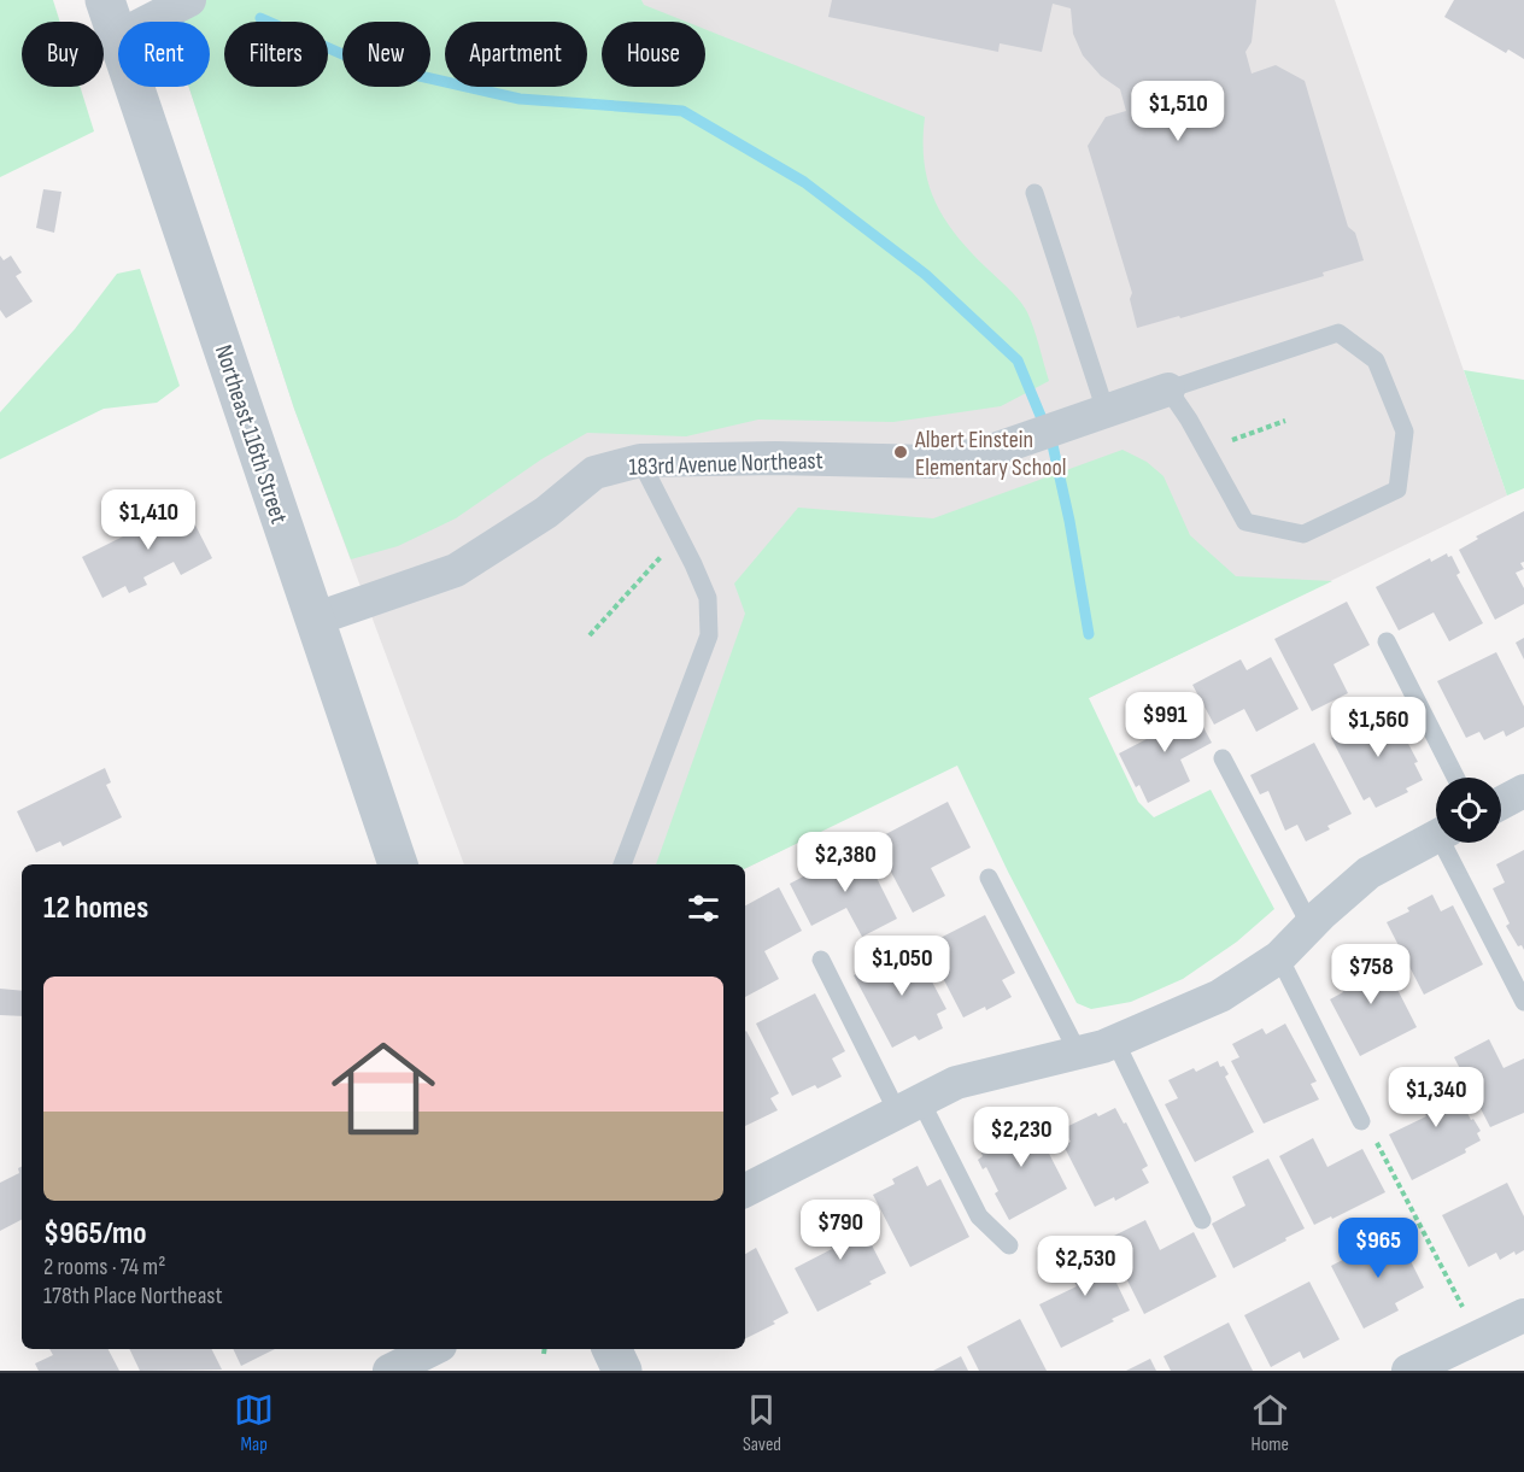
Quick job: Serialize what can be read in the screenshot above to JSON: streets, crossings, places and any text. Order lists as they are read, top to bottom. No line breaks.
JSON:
{"streets":{"street":["Northeast 116th Street","183rd Avenue Northeast"]},"crossings":[["Northeast 116th Street","183rd Avenue Northeast"]],"places":["Albert Einstein Elementary School"],"page":{"chip":["Buy","Rent","Filters","New","Apartment","House"],"price":["$1,510","$1,410","$991","$1,560","$2,380","$1,050","$758","$1,340","$2,230","$790","$965","$2,530"],"heading":"12 homes","list":[{"name":"$965/mo","note":"2 rooms · 74 m² · 178th Place Northeast"}],"tabs":["Map","Saved","Home"]}}
